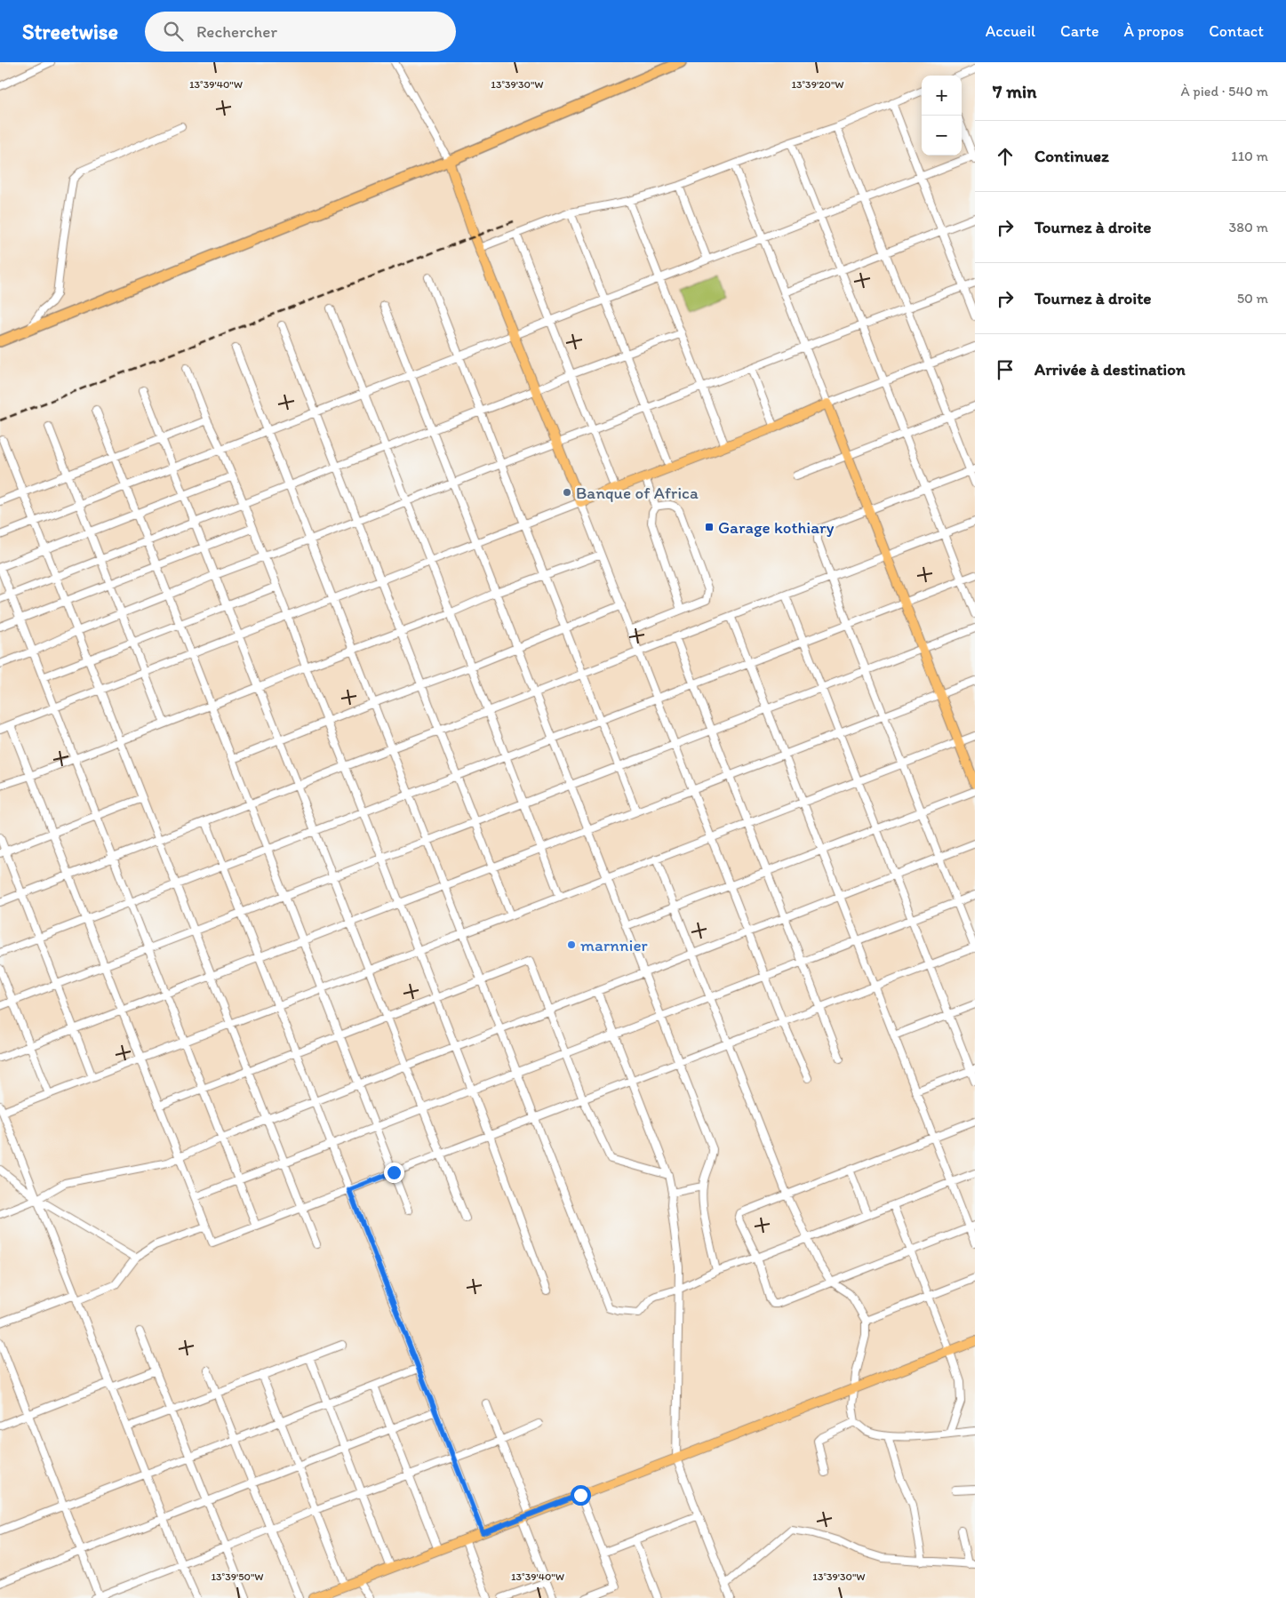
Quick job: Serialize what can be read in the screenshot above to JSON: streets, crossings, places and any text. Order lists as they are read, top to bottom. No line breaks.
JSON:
{"places":{"other":["Banque of Africa","marnnier"],"transit":["Garage kothiary"]},"page":{"header":"Streetwise","search":"Rechercher","nav":["Accueil","Carte","À propos","Contact"],"heading":["7 min","À pied · 540 m"],"map_buttons":["+","−"],"list":[["Continuez","110 m"],["Tournez à droite","380 m"],["Tournez à droite","50 m"],"Arrivée à destination"]},"coordinates":["13°39'40\"W","13°39'30\"W","13°39'20\"W","13°39'50\"W"]}
